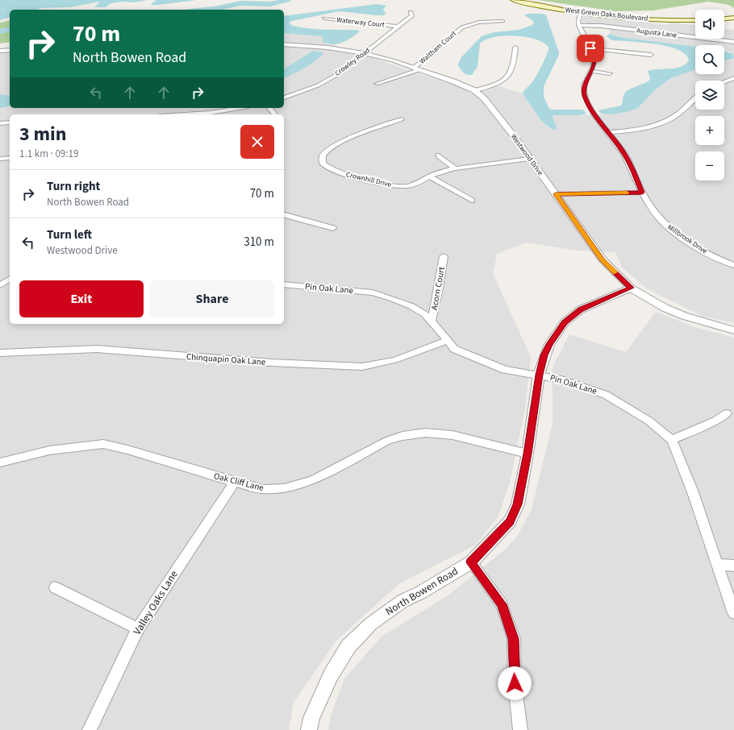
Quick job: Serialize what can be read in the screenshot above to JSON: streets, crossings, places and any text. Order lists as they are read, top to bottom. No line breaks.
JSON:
{"streets":{"main road":["West Green Oaks Boulevard"],"street":["Waterway Court","Augusta Lane","Waltham Court","Crowley Road","Westwood Drive","Crownhill Drive","Millbrook Drive","Pin Oak Lane","Acorn Court","Chinquapin Oak Lane","Oak Cliff Lane","North Bowen Road","Valley Oaks Lane"]},"crossings":[["Waterway Court","Crowley Road"],["Augusta Lane","Millbrook Drive"],["Waltham Court","Westwood Drive"],["Crowley Road","Westwood Drive"],["Westwood Drive","Crownhill Drive"],["Westwood Drive","North Bowen Road"],["Pin Oak Lane","Acorn Court"],["Pin Oak Lane","Chinquapin Oak Lane"],["Pin Oak Lane","North Bowen Road"],["Oak Cliff Lane","North Bowen Road"],["Oak Cliff Lane","Valley Oaks Lane"]],"page":{"map_buttons":["+","−"],"turn":["70 m","North Bowen Road"],"heading":["3 min","1.1 km · 09:19"],"list":[{"name":"Turn right","note":"North Bowen Road","value":"70 m"},{"name":"Turn left","note":"Westwood Drive","value":"310 m"}],"buttons":["Exit","Share"]}}
